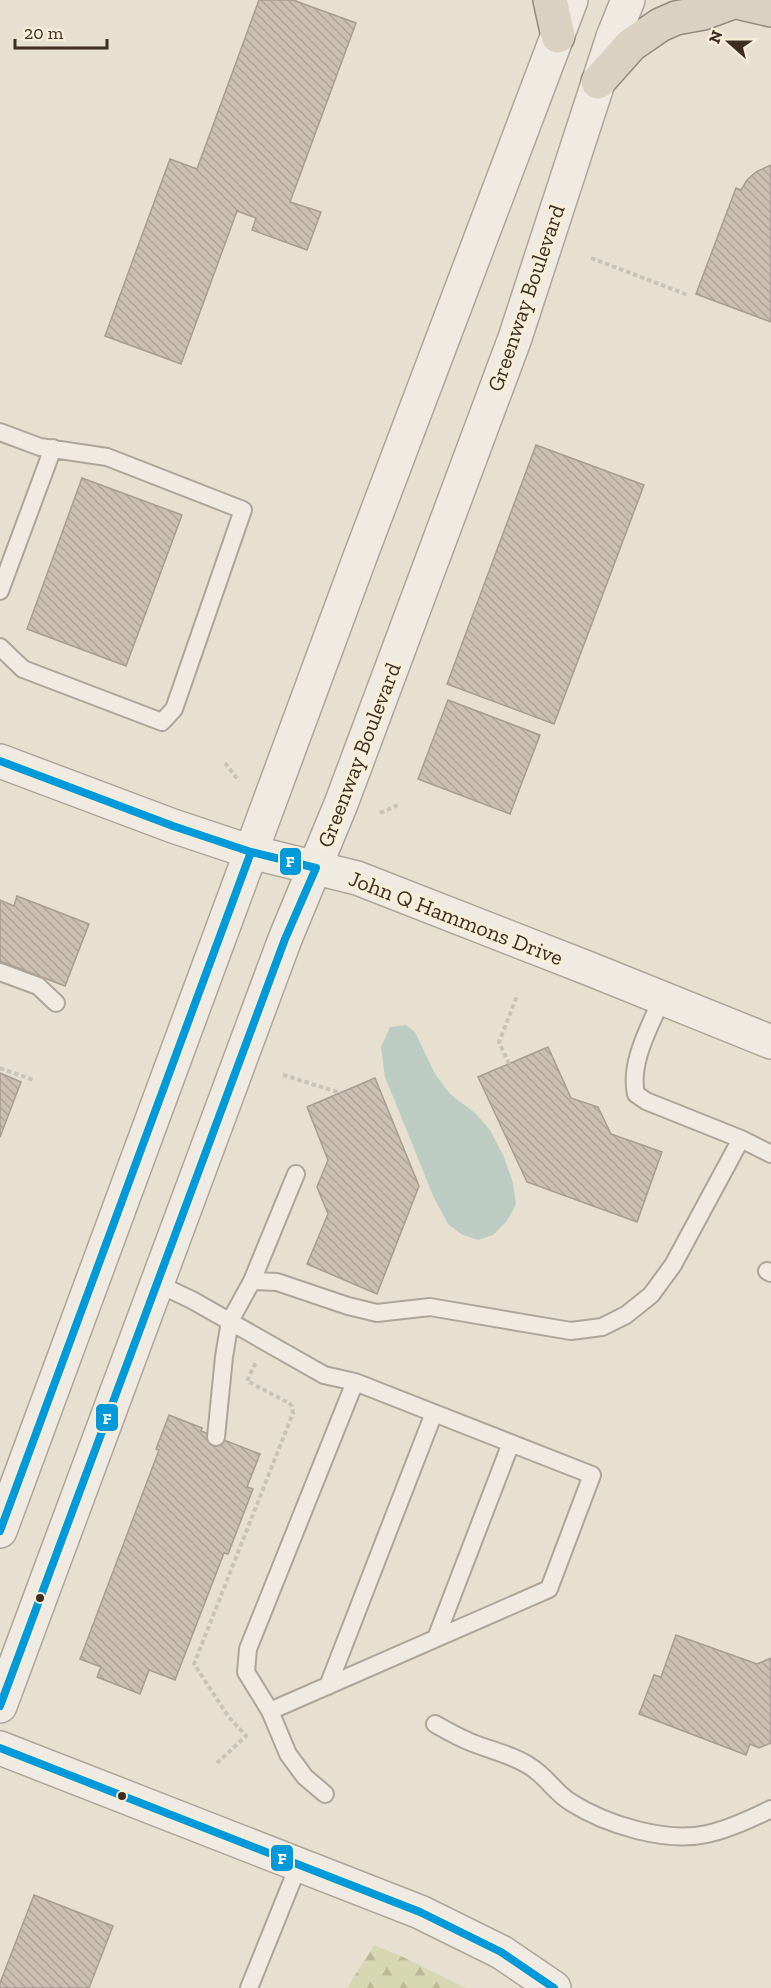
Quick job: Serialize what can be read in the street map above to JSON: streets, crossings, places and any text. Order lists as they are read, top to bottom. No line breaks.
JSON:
{"streets":{"street":["Greenway Boulevard","John Q Hammons Drive"]},"crossings":[["Greenway Boulevard","John Q Hammons Drive"]],"lines":["transit line F"],"scale_bar":"20 m","north":"left"}
